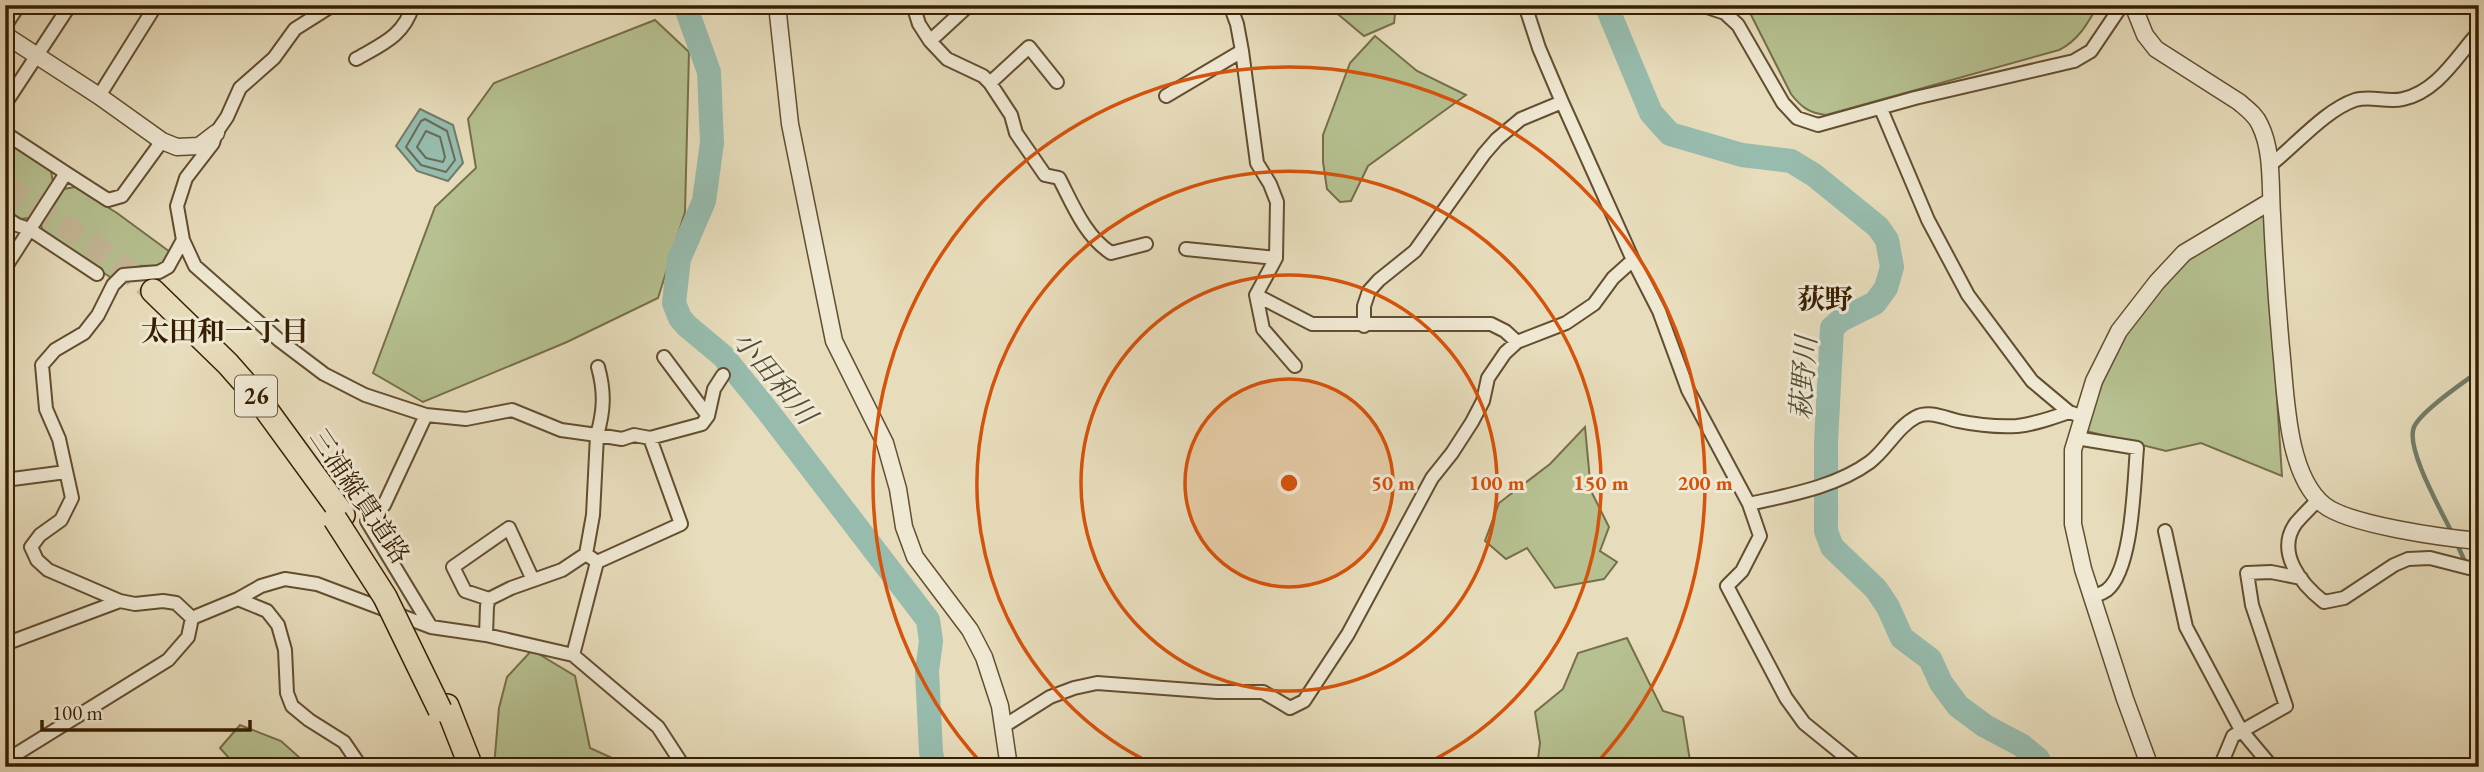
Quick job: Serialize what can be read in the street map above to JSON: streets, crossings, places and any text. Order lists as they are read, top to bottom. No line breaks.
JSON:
{"streets":{"highway":["26","三浦縦貫道路"]},"districts":["荻野","太田和一丁目"],"water":["小田和川","萩野川"],"scale_bar":"100 m","rings":["50 m","100 m","150 m","200 m"]}
